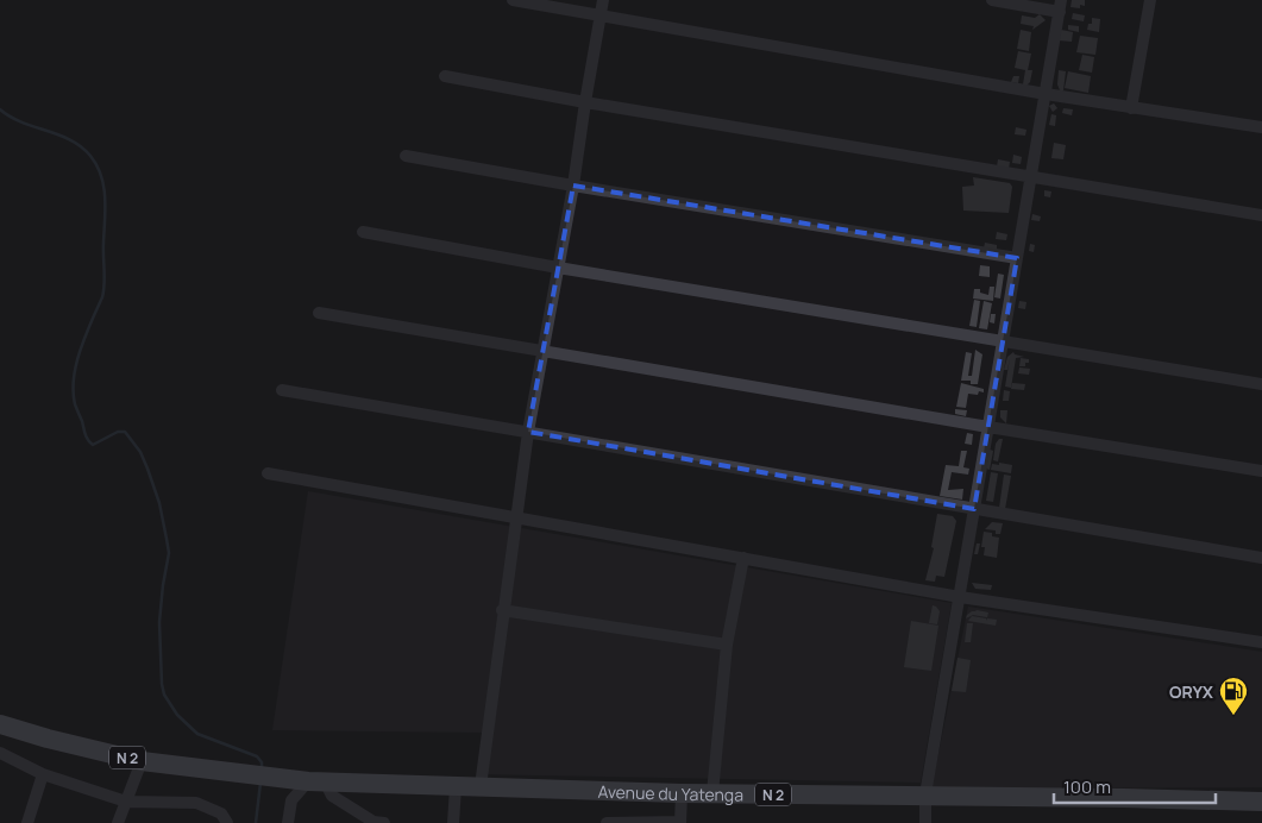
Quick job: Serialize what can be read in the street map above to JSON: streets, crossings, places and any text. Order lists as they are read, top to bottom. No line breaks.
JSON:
{"streets":{"main road":["N 2","Avenue du Yatenga"]},"crossings":[["N 2","Avenue du Yatenga"]],"places":{"fuel station":["ORYX"]},"scale_bar":"100 m"}
